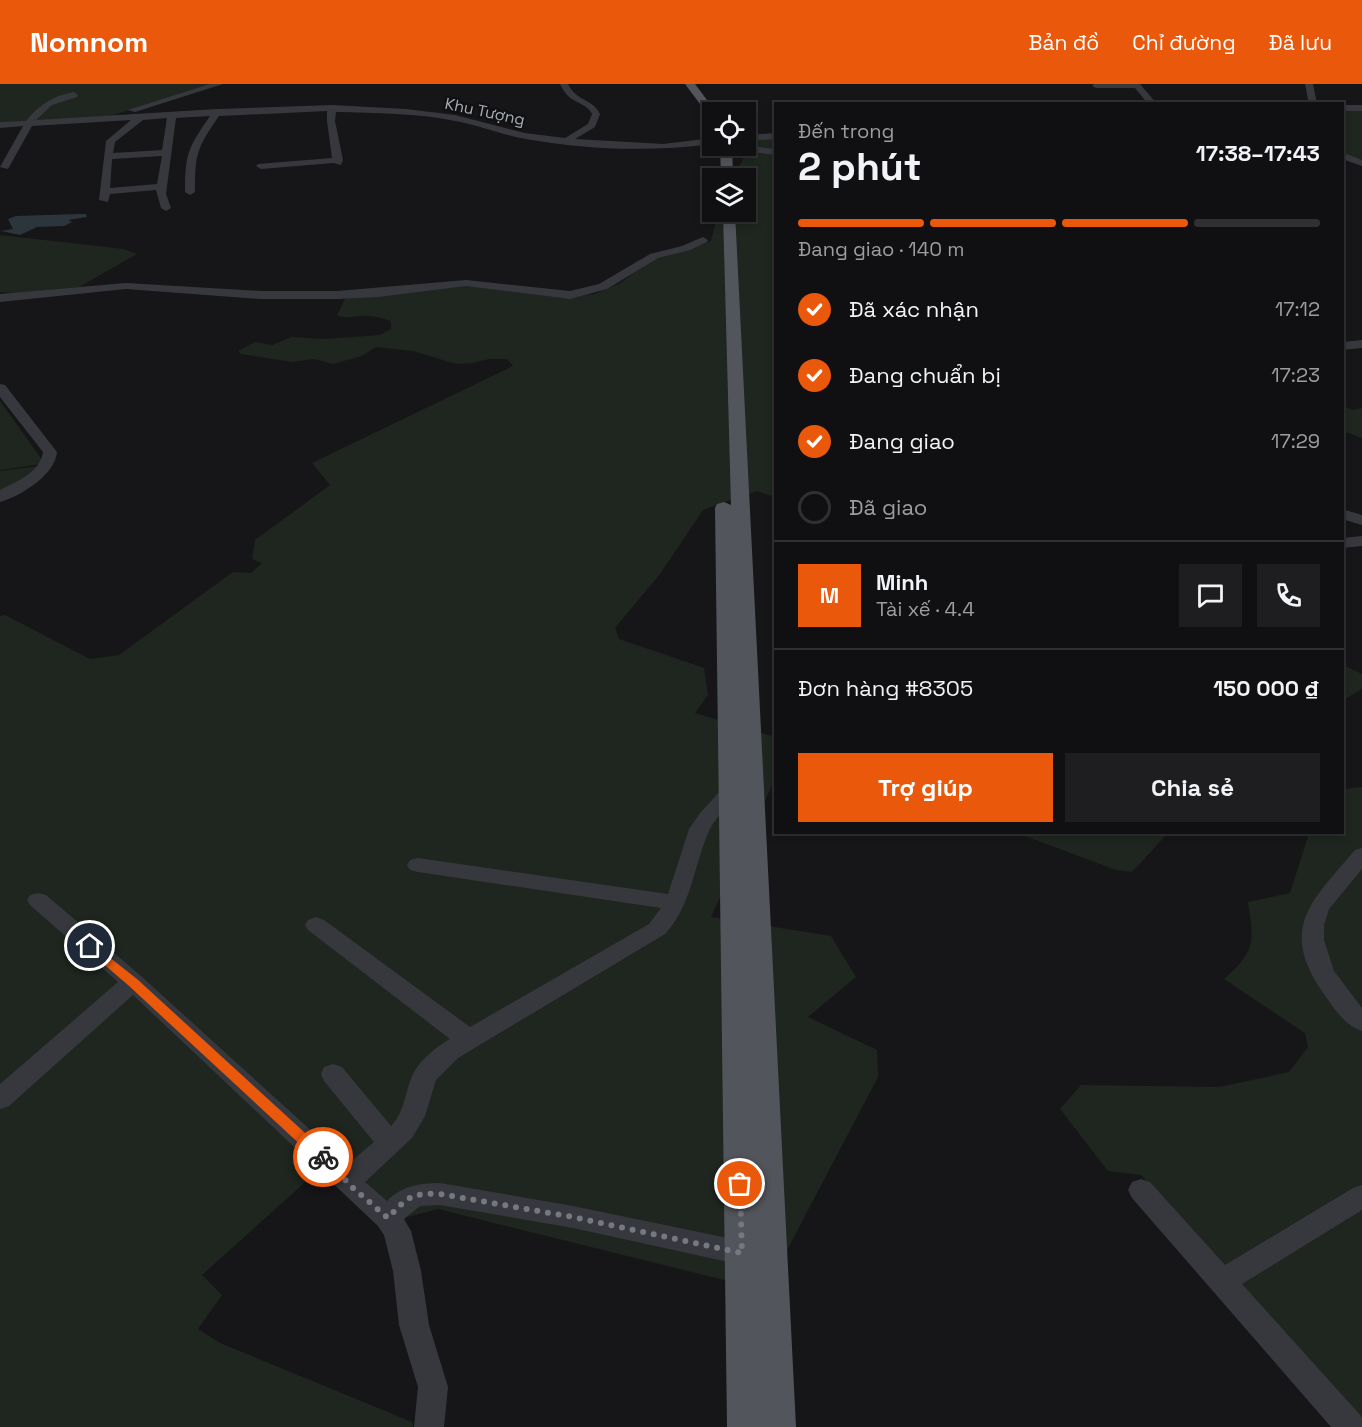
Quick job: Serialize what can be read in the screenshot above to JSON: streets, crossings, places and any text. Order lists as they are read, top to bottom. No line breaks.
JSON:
{"streets":{"street":["Khu Tượng"]},"page":{"header":"Nomnom","nav":["Bản đồ","Chỉ đường","Đã lưu"],"heading":["2 phút","Đến trong","17:38–17:43"],"panel":["Minh","Tài xế · 4.4","Đơn hàng #8305","150 000 ₫"],"bar":"Đang giao · 140 m","list":[["Đã xác nhận","17:12"],["Đang chuẩn bị","17:23"],["Đang giao","17:29"],"Đã giao"],"round":"M","buttons":["Trợ giúp","Chia sẻ"]}}
